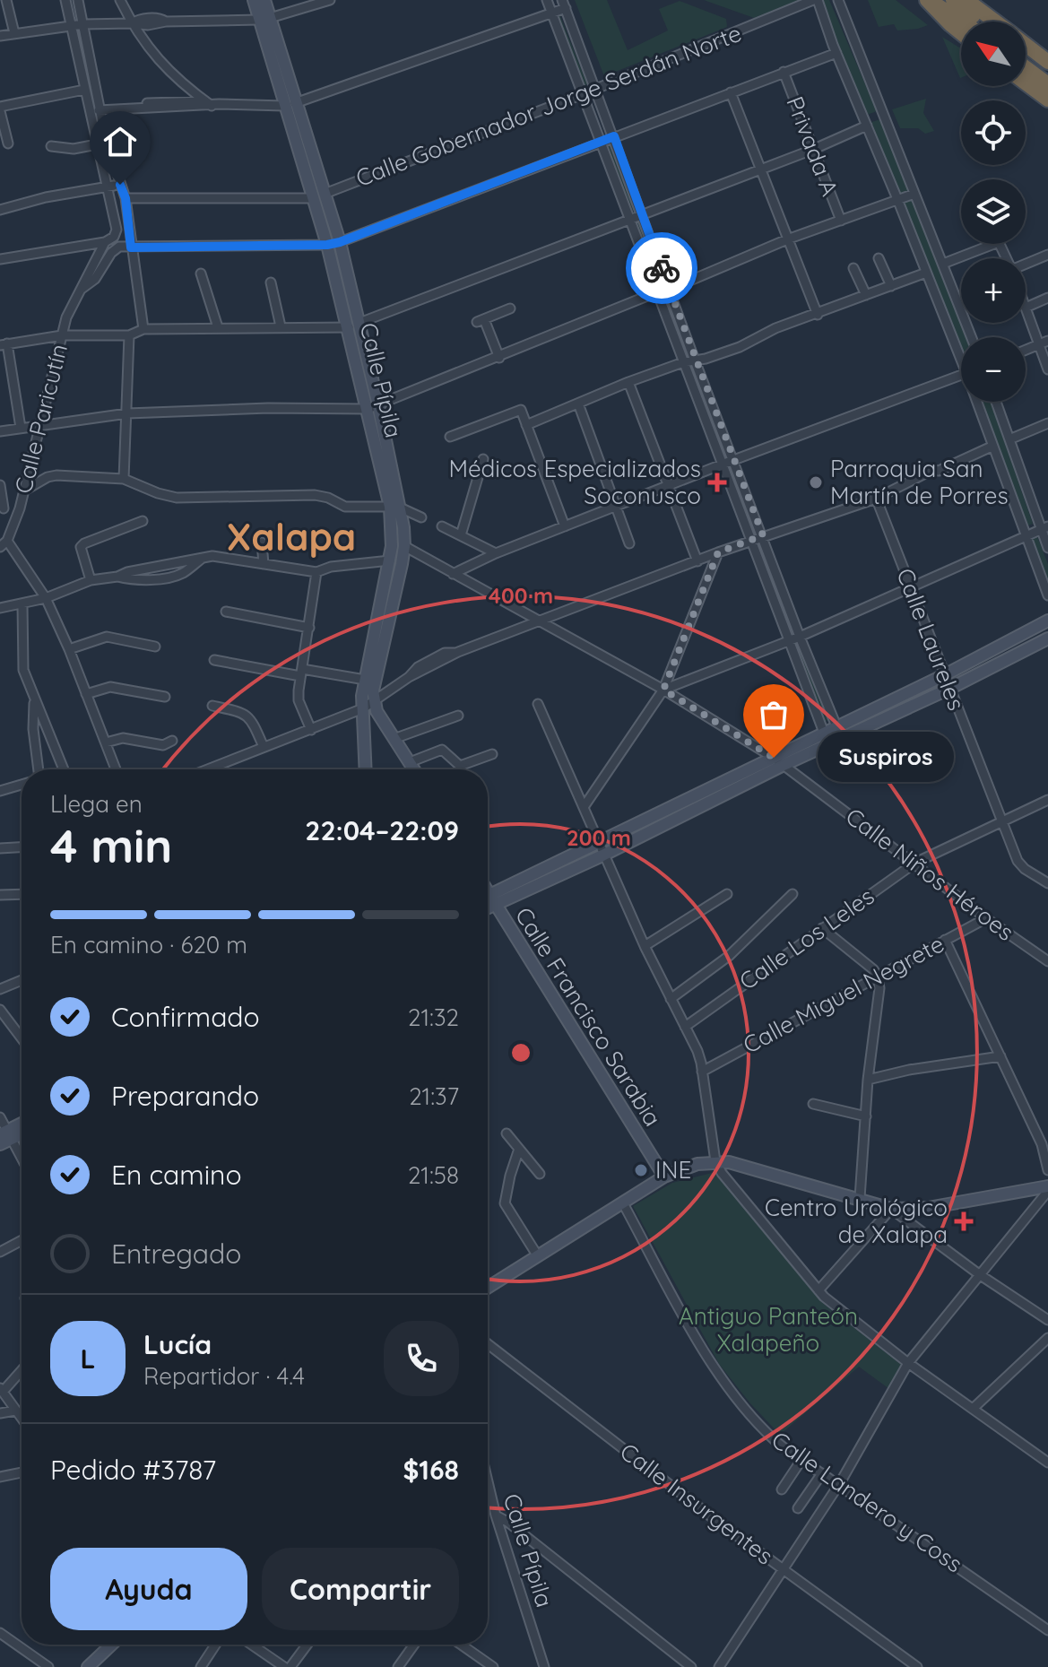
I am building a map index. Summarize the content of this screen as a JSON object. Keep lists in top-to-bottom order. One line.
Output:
{"streets":{"main road":["Calle Pípila","Calle Francisco Sarabia"],"street":["Calle Gobernador Jorge Serdán Norte","Privada A","Calle Paricutín","Calle Laureles","Calle Niños Héroes","Calle Los Leles","Calle Miguel Negrete","Calle Landero y Coss","Calle Insurgentes"]},"crossings":[["Calle Gobernador Jorge Serdán Norte","Calle Pípila"],["Calle Pípila","Calle Niños Héroes"],["Calle Laureles","Calle Los Leles"],["Calle Niños Héroes","Calle Los Leles"],["Calle Niños Héroes","Calle Miguel Negrete"]],"districts":["Xalapa"],"parks":["Antiguo Panteón Xalapeño"],"places":{"health":["Médicos Especializados Soconusco","Centro Urológico de Xalapa"],"other":["Parroquia San Martín de Porres","Suspiros","INE"]},"north":"top left","page":{"map_buttons":["+","−"],"bubble":"Suspiros","heading":["4 min","Llega en","22:04–22:09"],"panel":["Lucía","Repartidor · 4.4","Pedido #3787","$168"],"bar":"En camino · 620 m","list":[["Confirmado","21:32"],["Preparando","21:37"],["En camino","21:58"],"Entregado"],"round":"L","buttons":["Ayuda","Compartir"]},"rings":["400 m","200 m"]}
